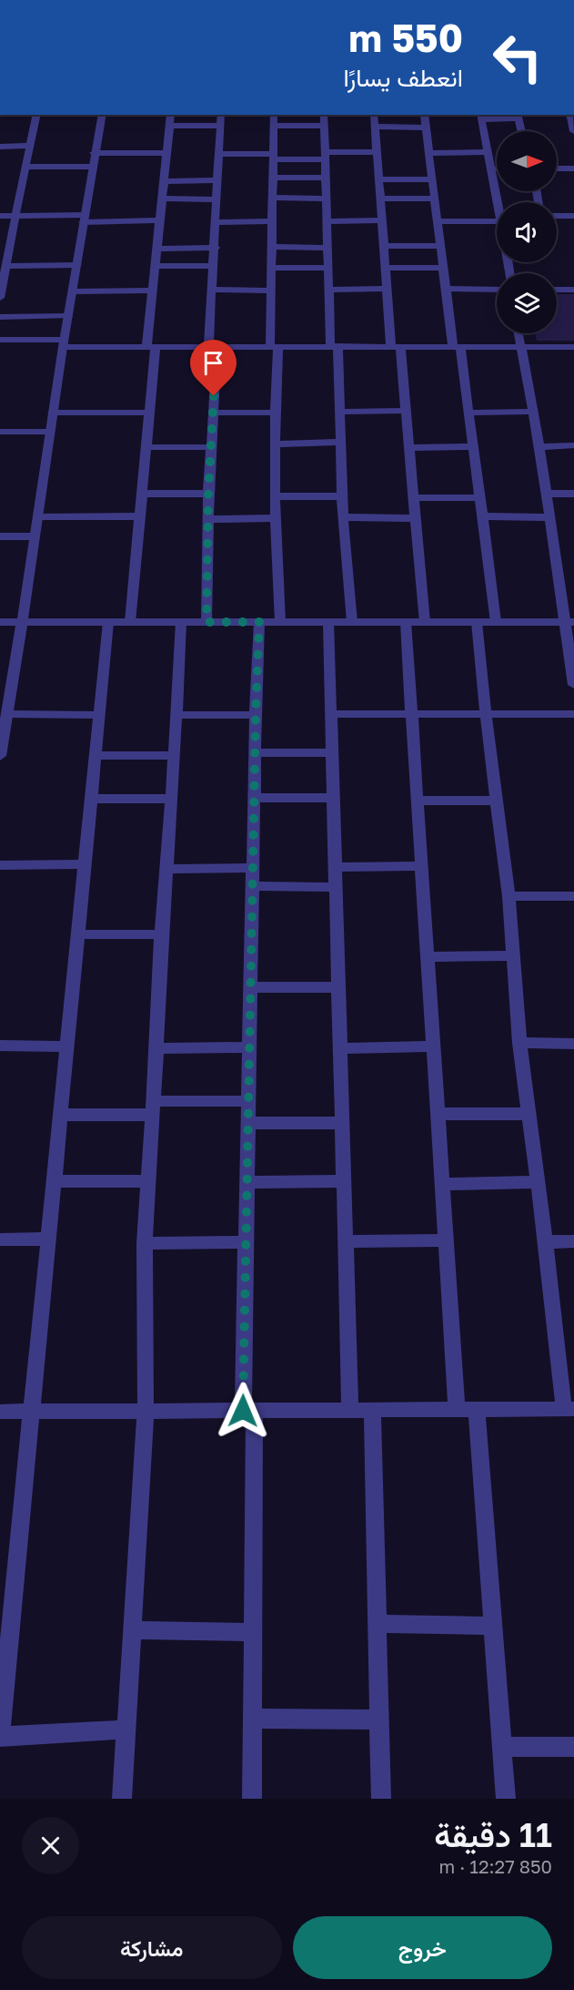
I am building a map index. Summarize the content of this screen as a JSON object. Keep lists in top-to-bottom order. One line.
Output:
{"north":"right","page":{"turn":["550 m","انعطف يسارًا"],"heading":["11 دقيقة","850 m · 12:27"],"buttons":["خروج","مشاركة"]}}
